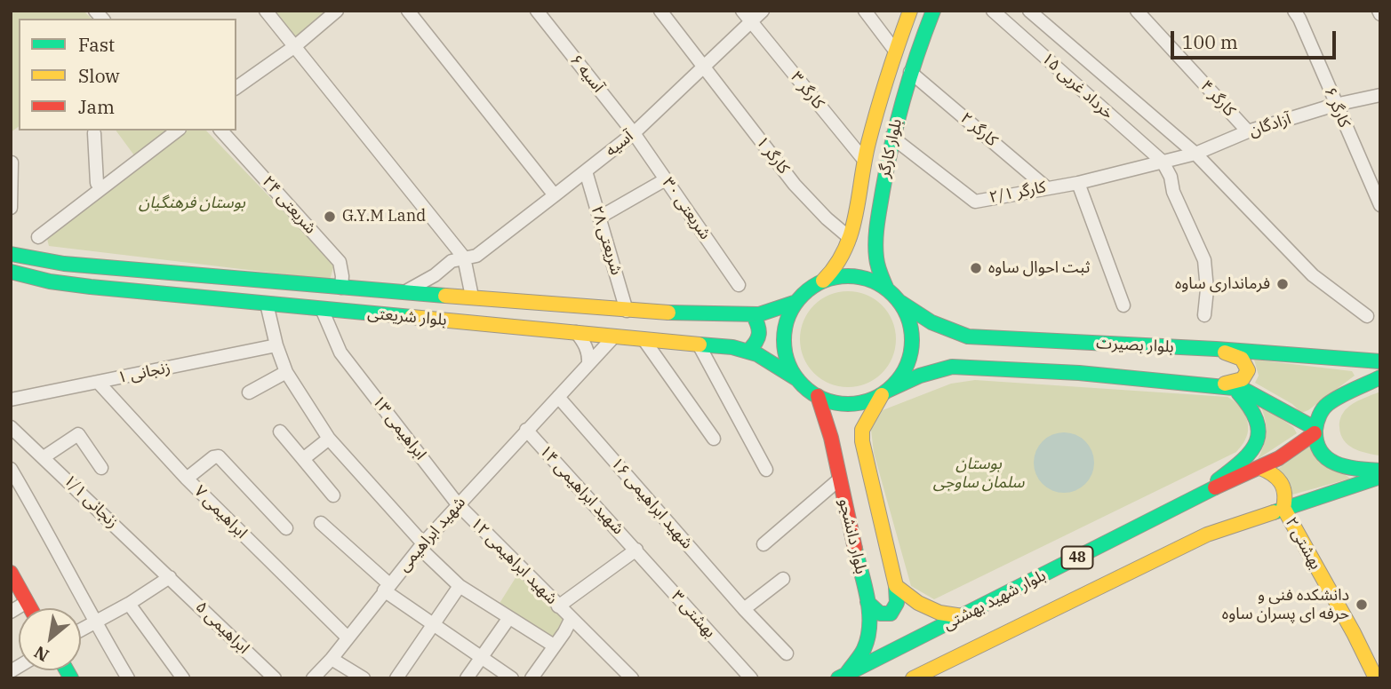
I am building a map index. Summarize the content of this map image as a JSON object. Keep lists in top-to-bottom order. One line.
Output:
{"streets":{"main road":["بلوار کارگر","بلوار شریعتی","بلوار بصیرت","بلوار دانشجو","بهشتی ۲","48","بلوار شهید بهشتی"],"street":["آسیه ۶","۱۵ خرداد غربی","کارگر ۳","کارگر ۴","کارگر ۶","آزادگان","کارگر ۲","آسیه","کارگر ۱","کارگر ۲/۱","شریعتی ۲۴","شریعتی ۳۰","شریعتی ۲۸","زنجانی ۱","ابراهیمی ۱۳","شهید ابراهیمی ۱۴","زنجانی ۱/۱","شهید ابراهیمی ۱۶","ابراهیمی ۷","شهید ابراهیمی","شهید ابراهیمی ۱۲","بهشتی ۳","ابراهیمی ۵"]},"crossings":[["آسیه ۶","آسیه"],["آسیه ۶","شریعتی ۳۰"],["۱۵ خرداد غربی","آزادگان"],["۱۵ خرداد غربی","کارگر ۲/۱"],["کارگر ۳","آسیه"],["کارگر ۳","بلوار کارگر"],["کارگر ۴","آزادگان"],["کارگر ۶","آزادگان"],["آزادگان","کارگر ۲/۱"],["کارگر ۲","بلوار کارگر"],["کارگر ۲","کارگر ۲/۱"],["آسیه","کارگر ۱"],["آسیه","شریعتی ۳۰"],["آسیه","شریعتی ۲۸"],["آسیه","بلوار شریعتی"],["بلوار کارگر","کارگر ۱"],["بلوار کارگر","کارگر ۲/۱"],["بلوار کارگر","بلوار شریعتی"],["بلوار کارگر","بلوار بصیرت"],["بلوار کارگر","بلوار دانشجو"],["شریعتی ۲۴","بلوار شریعتی"],["شریعتی ۲۸","بلوار شریعتی"],["بلوار شریعتی","بلوار بصیرت"],["بلوار شریعتی","ابراهیمی ۱۳"],["بلوار شریعتی","شهید ابراهیمی"],["بلوار شریعتی","بلوار دانشجو"],["بلوار بصیرت","بلوار دانشجو"],["بلوار بصیرت","48"],["بلوار بصیرت","بلوار شهید بهشتی"],["زنجانی ۱","ابراهیمی ۷"],["ابراهیمی ۱۳","شهید ابراهیمی"],["ابراهیمی ۱۳","شهید ابراهیمی ۱۲"],["شهید ابراهیمی ۱۴","شهید ابراهیمی"],["شهید ابراهیمی ۱۴","بهشتی ۳"],["زنجانی ۱/۱","ابراهیمی ۵"],["شهید ابراهیمی ۱۶","شهید ابراهیمی"],["ابراهیمی ۷","شهید ابراهیمی"],["شهید ابراهیمی","شهید ابراهیمی ۱۲"],["بلوار دانشجو","بلوار شهید بهشتی"],["بهشتی ۲","48"],["48","بلوار شهید بهشتی"]],"parks":["بوستان فرهنگیان","بوستان سلمان ساوجی"],"places":["G.Y.M Land","ثبت احوال ساوه","فرمانداری ساوه","دانشکده فنی و حرفه ای پسران ساوه"],"legend":["Fast","Slow","Jam"],"scale_bar":"100 m","north":"bottom left"}
